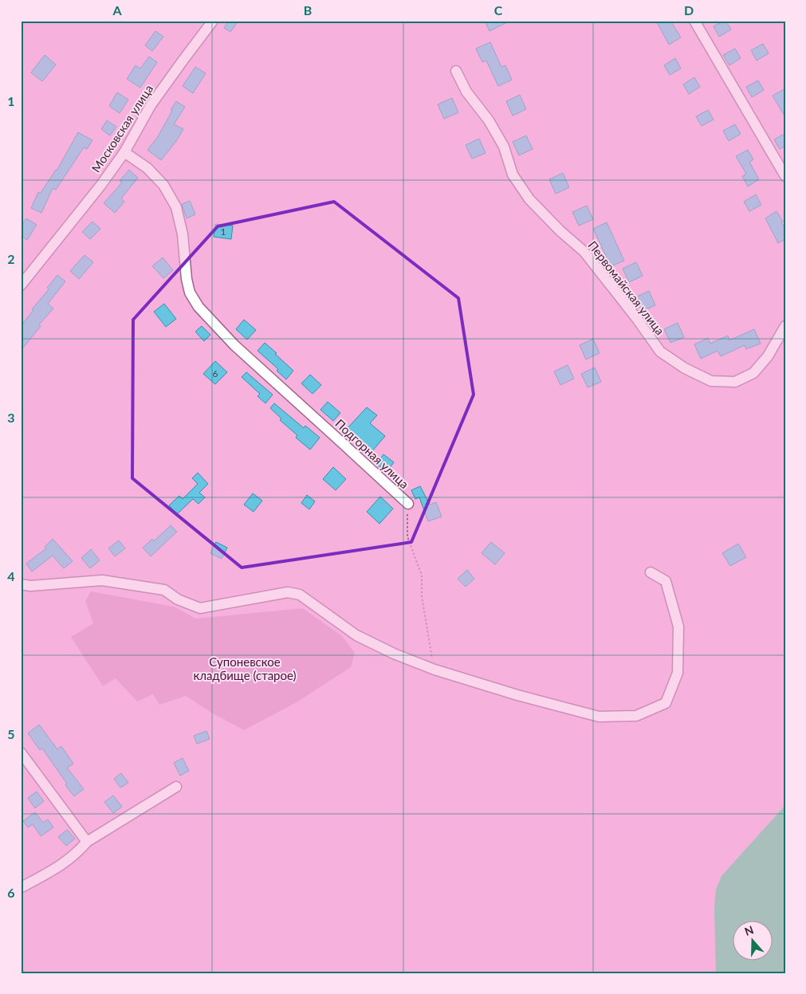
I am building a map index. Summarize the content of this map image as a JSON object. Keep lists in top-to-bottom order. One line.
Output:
{"streets":{"street":["Московская улица","Первомайская улица","Подгорная улица"]},"crossings":[["Московская улица","Подгорная улица"]],"parks":["Супоневское кладбище (старое)"],"house_numbers":["1","6"],"north":"top","grid":{"columns":["A","B","C","D"],"rows":["1","2","3","4","5","6"]}}
